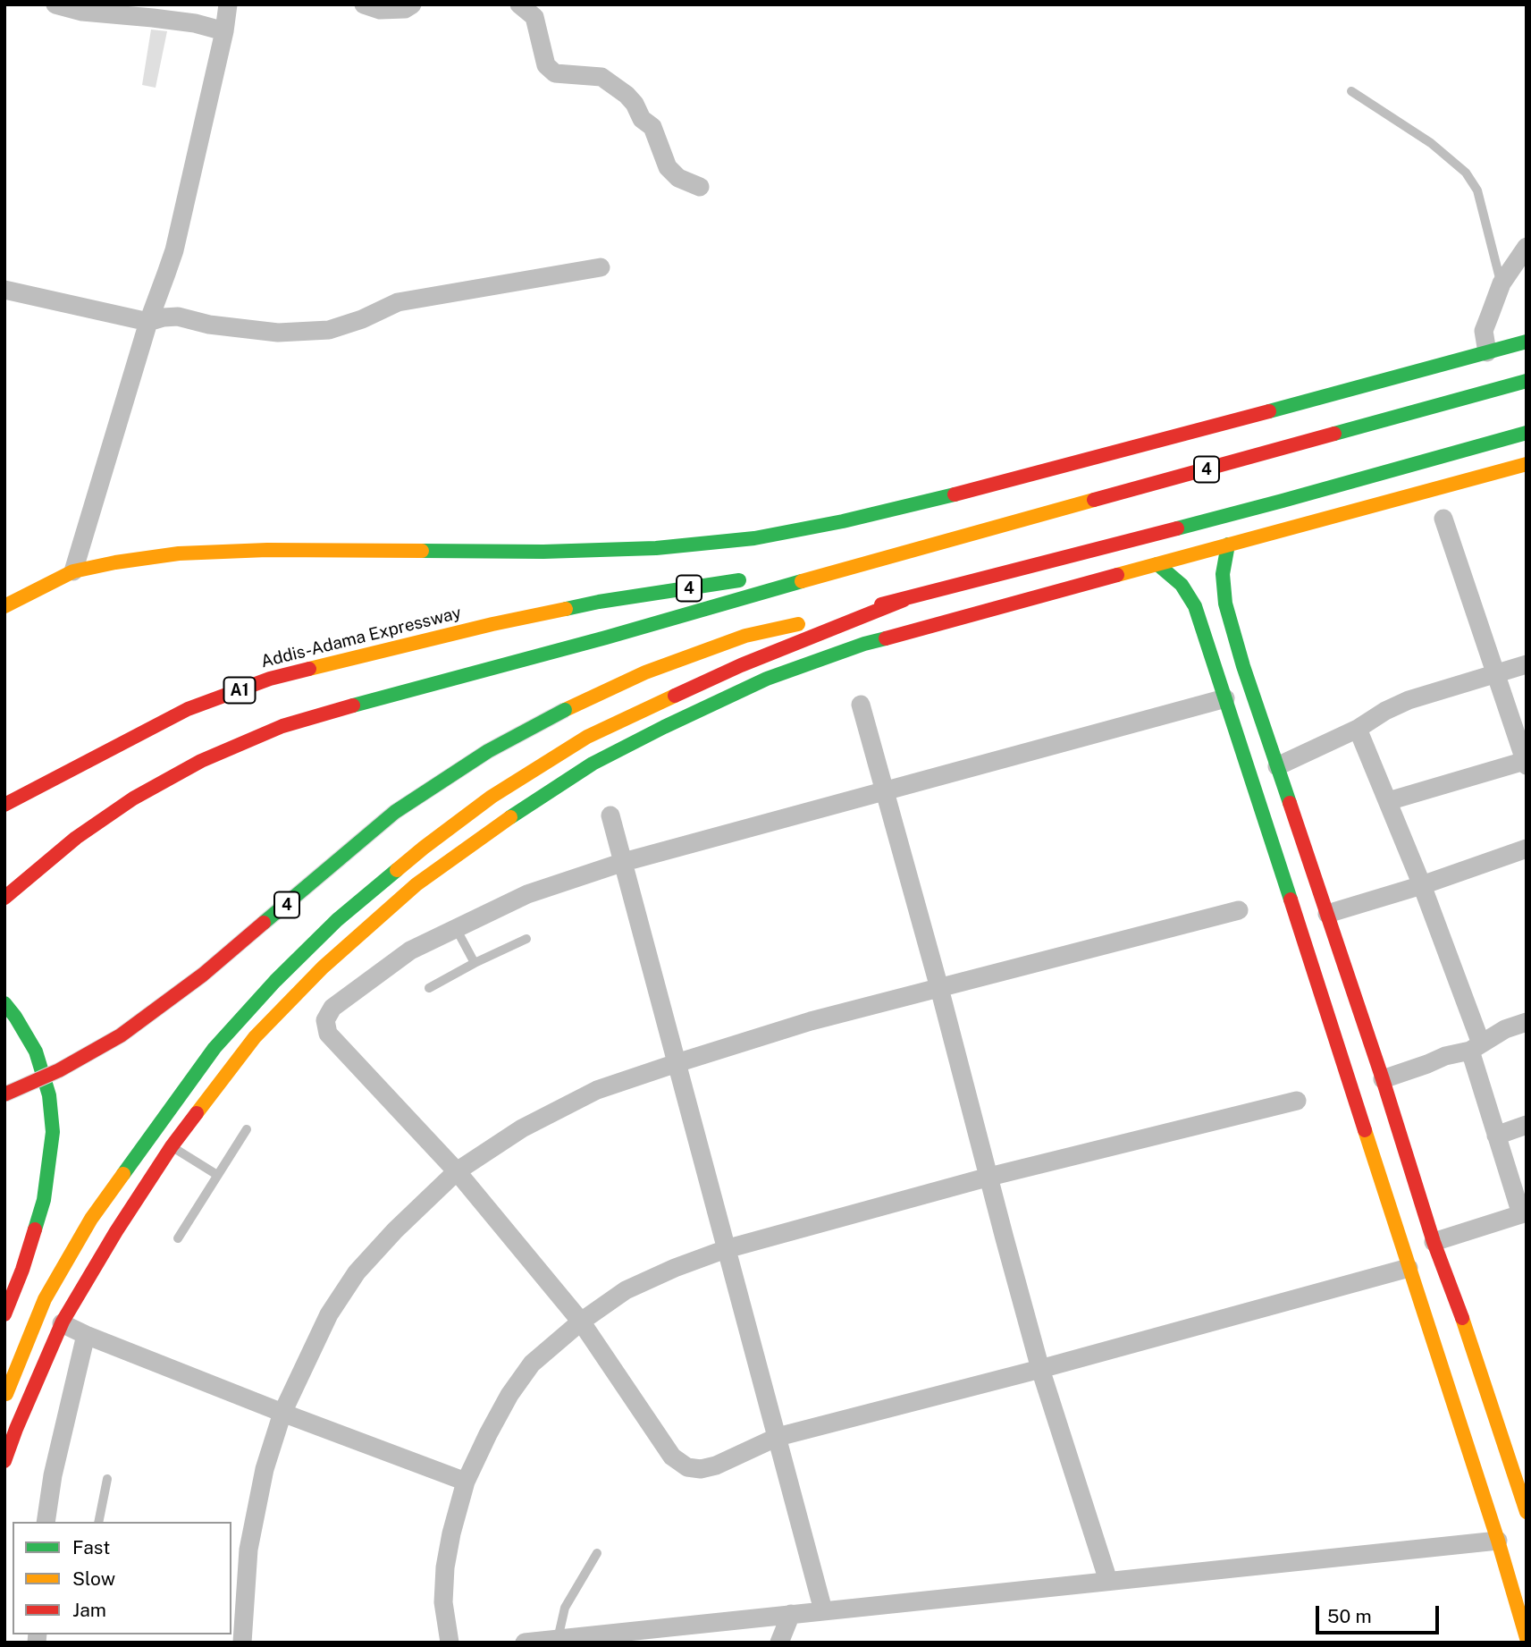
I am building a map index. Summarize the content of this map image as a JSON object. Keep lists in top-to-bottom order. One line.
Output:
{"streets":{"main road":["4","Addis-Adama Expressway","A1"]},"crossings":[["4","Addis-Adama Expressway"]],"legend":["Fast","Slow","Jam"],"scale_bar":"50 m"}
